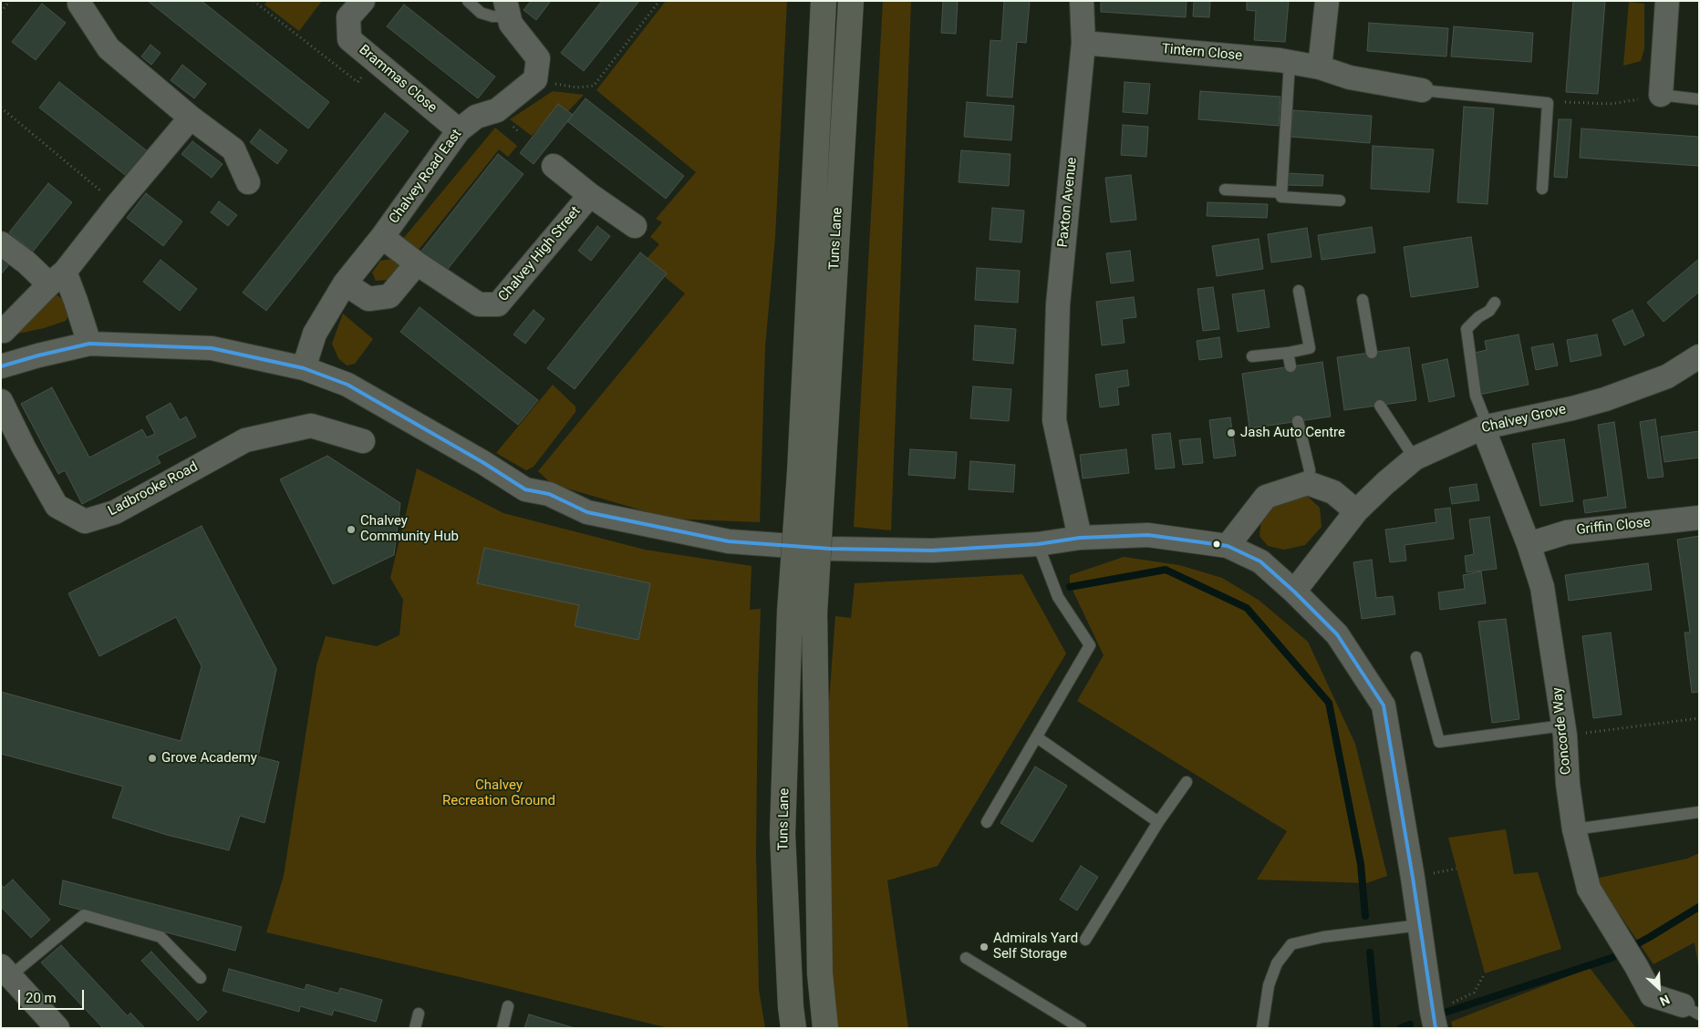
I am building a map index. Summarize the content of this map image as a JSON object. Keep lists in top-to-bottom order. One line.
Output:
{"streets":{"main road":["Tuns Lane"],"street":["Tintern Close","Brammas Close","Chalvey Road East","Paxton Avenue","Chalvey High Street","Chalvey Grove","Ladbrooke Road","Griffin Close","Concorde Way"]},"crossings":[["Tintern Close","Paxton Avenue"],["Brammas Close","Chalvey Road East"],["Chalvey Road East","Chalvey High Street"],["Chalvey Grove","Concorde Way"],["Griffin Close","Concorde Way"]],"parks":["Chalvey Recreation Ground"],"places":["Jash Auto Centre","Chalvey Community Hub","Grove Academy","Admirals Yard Self Storage"],"scale_bar":"20 m","north":"bottom right"}
